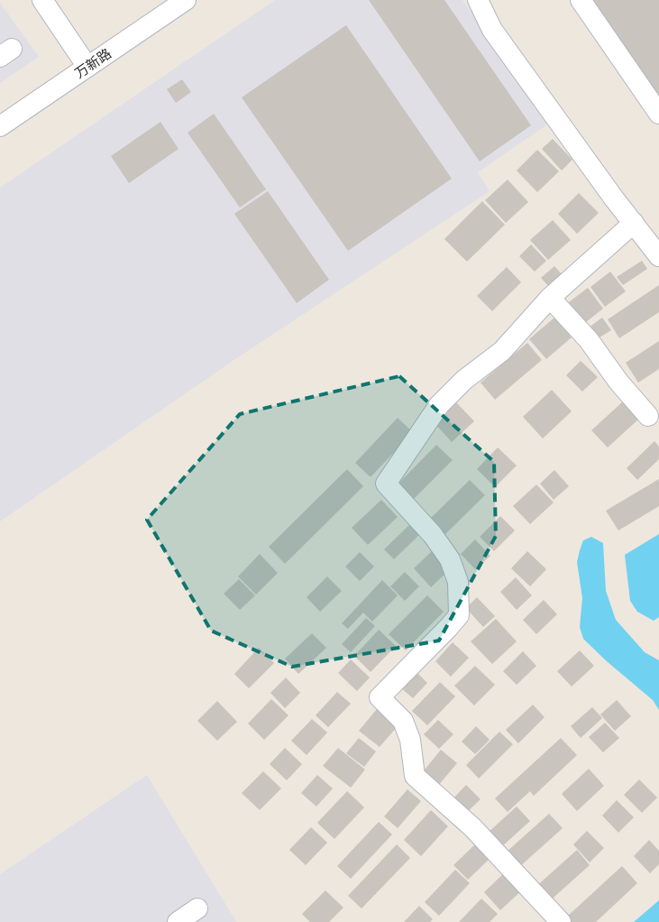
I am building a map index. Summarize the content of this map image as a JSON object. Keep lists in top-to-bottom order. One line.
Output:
{"streets":{"street":["万新路"]}}
